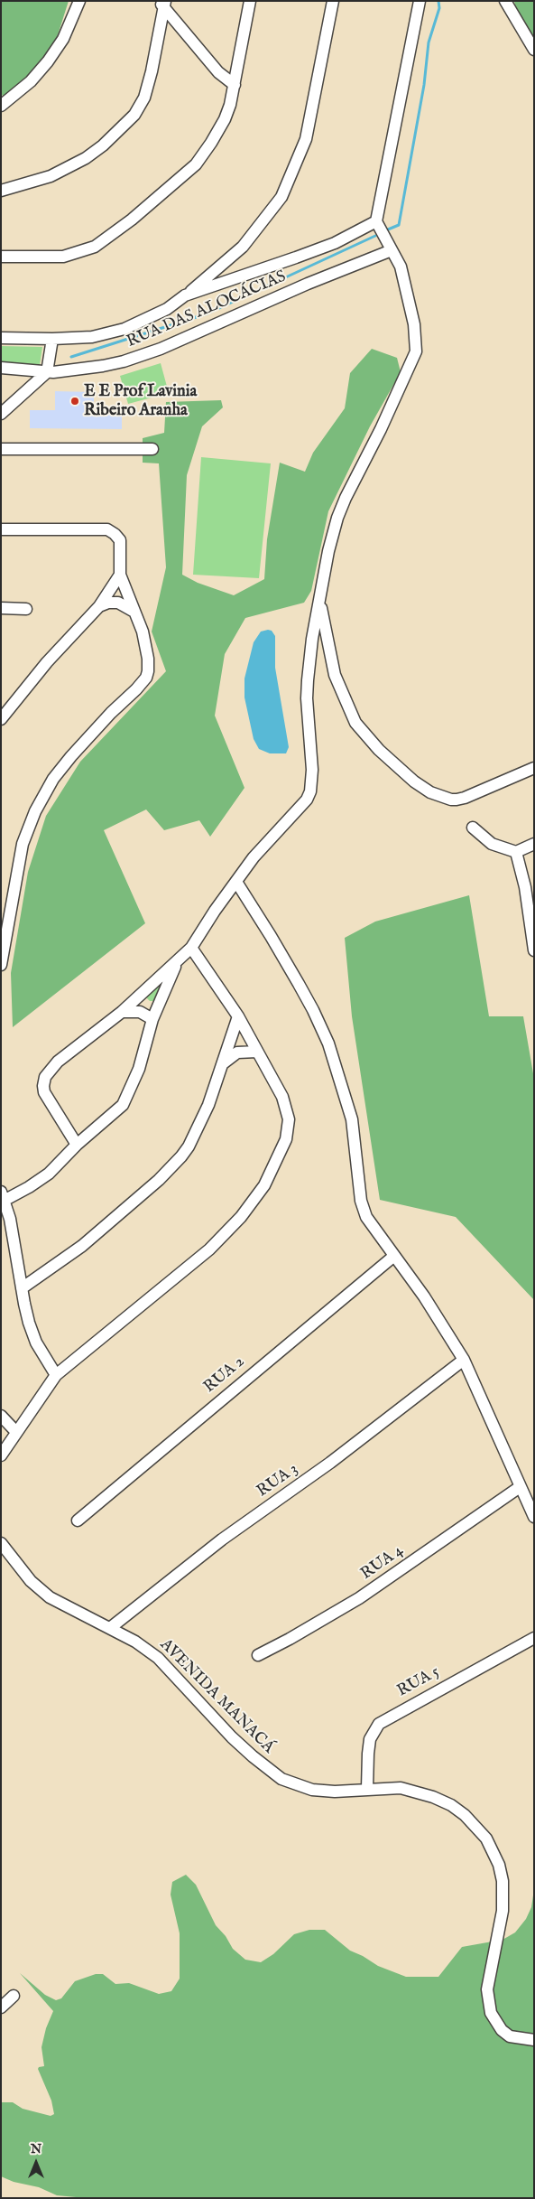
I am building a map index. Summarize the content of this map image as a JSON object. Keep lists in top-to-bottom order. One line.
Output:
{"streets":{"street":["RUA DAS ALOCÁCIAS","RUA 2","RUA 3","RUA 4","RUA 5","AVENIDA MANACÁ"]},"crossings":[["RUA 3","AVENIDA MANACÁ"],["RUA 5","AVENIDA MANACÁ"]],"places":["E E Prof Lavinia Ribeiro Aranha"],"north":"top"}
